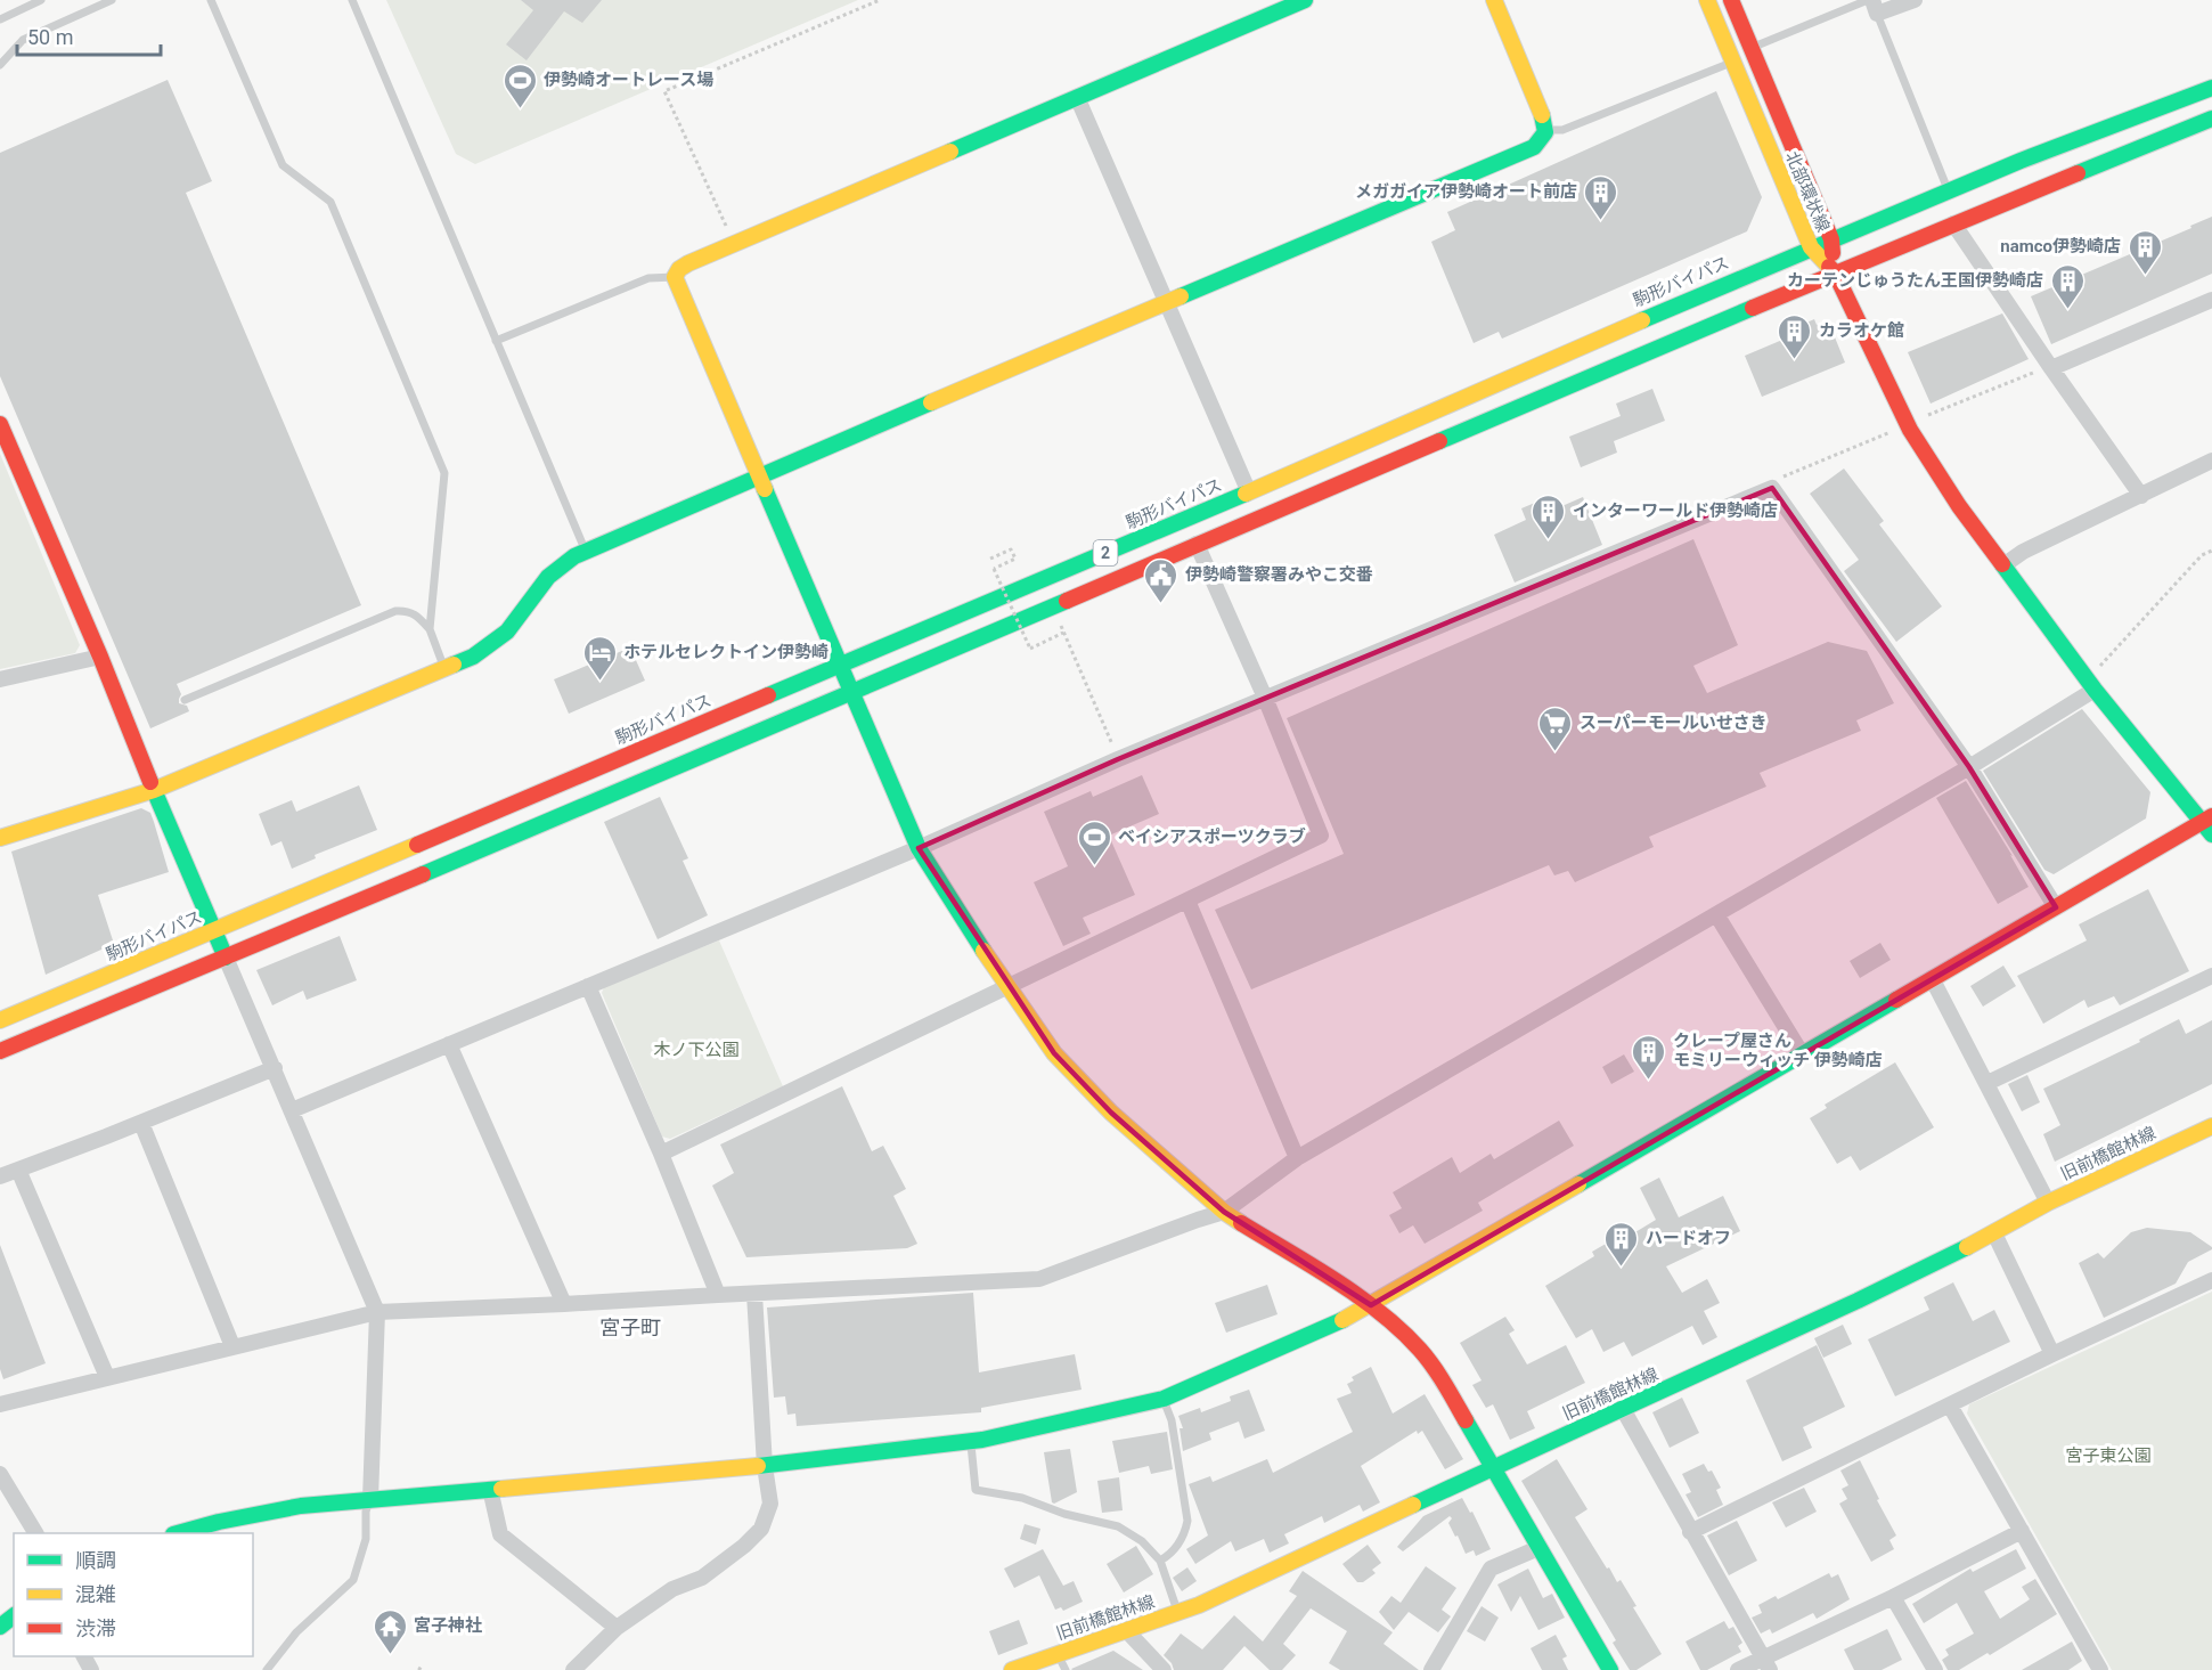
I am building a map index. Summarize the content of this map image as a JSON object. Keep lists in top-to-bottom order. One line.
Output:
{"streets":{"street":["北部環状線","駒形バイパス","2","旧前橋館林線"]},"crossings":[["北部環状線","駒形バイパス"],["北部環状線","2"]],"districts":["宮子町"],"parks":["木ノ下公園","宮子東公園"],"places":{"sports":["伊勢崎オートレース場","ベイシアスポーツクラブ"],"building":["メガガイア伊勢崎オート前店","namco伊勢崎店","カーテンじゅうたん王国伊勢崎店","カラオケ館","インターワールド伊勢崎店","クレープ屋さん モミリーウィッチ 伊勢崎店","ハードオフ"],"public building":["伊勢崎警察署みやこ交番"],"hotel":["ホテルセレクトイン伊勢崎"],"supermarket":["スーパーモールいせさき"],"temple":["宮子神社"]},"legend":["順調","混雑","渋滞"],"scale_bar":"50 m"}
